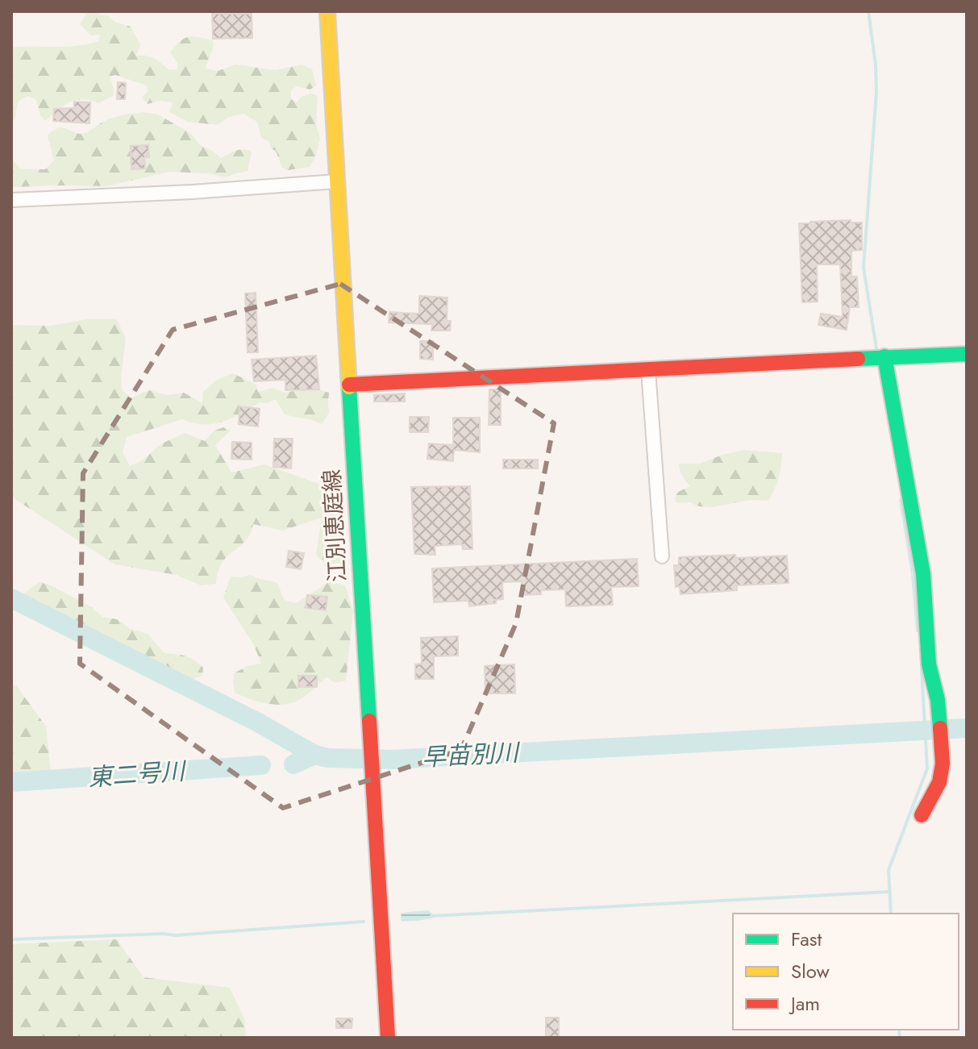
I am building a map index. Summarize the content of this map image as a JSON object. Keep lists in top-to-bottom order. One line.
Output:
{"streets":{"street":["江別恵庭線"]},"water":["早苗別川","東二号川"],"legend":["Fast","Slow","Jam"]}
